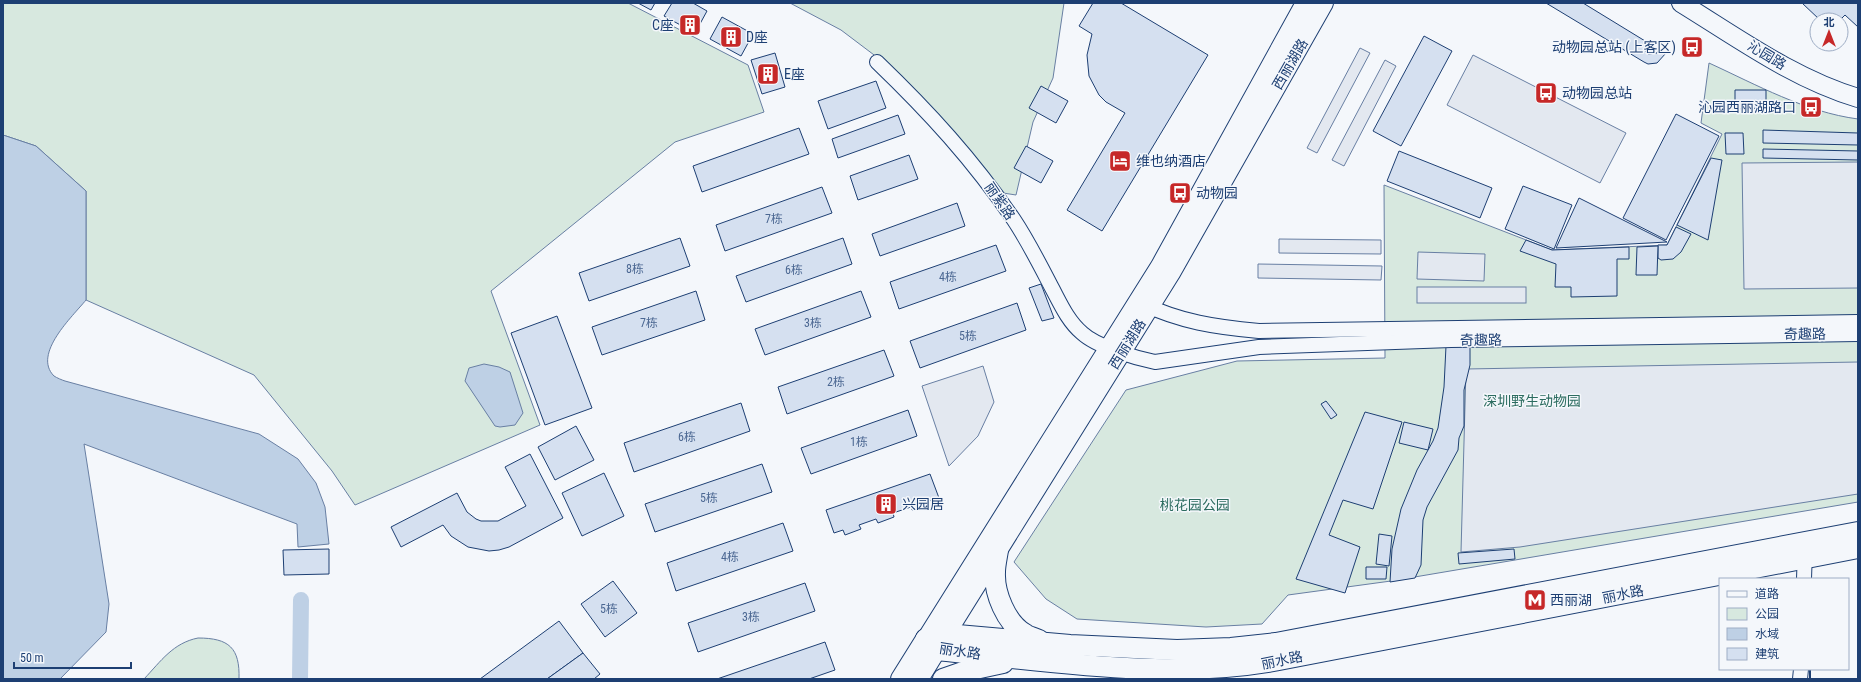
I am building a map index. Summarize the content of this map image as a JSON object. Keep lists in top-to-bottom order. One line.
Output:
{"streets":{"main road":["西丽湖路","丽水路"],"street":["沁园路","丽紫路","奇趣路"]},"crossings":[["西丽湖路","丽紫路"],["西丽湖路","奇趣路"],["西丽湖路","丽水路"],["丽紫路","奇趣路"]],"parks":["深圳野生动物园","桃花园公园"],"places":{"building":["C座","D座","E座","兴园居"],"bus stop":["动物园总站 (上客区)","动物园总站","沁园西丽湖路口","动物园"],"hotel":["维也纳酒店"],"metro station":["西丽湖"]},"house_numbers":["7栋","8栋","6栋","4栋","7栋","3栋","5栋","2栋","6栋","1栋","5栋","4栋","5栋","3栋"],"legend":["道路","公园","水域","建筑"],"scale_bar":"50 m","north":"top"}
